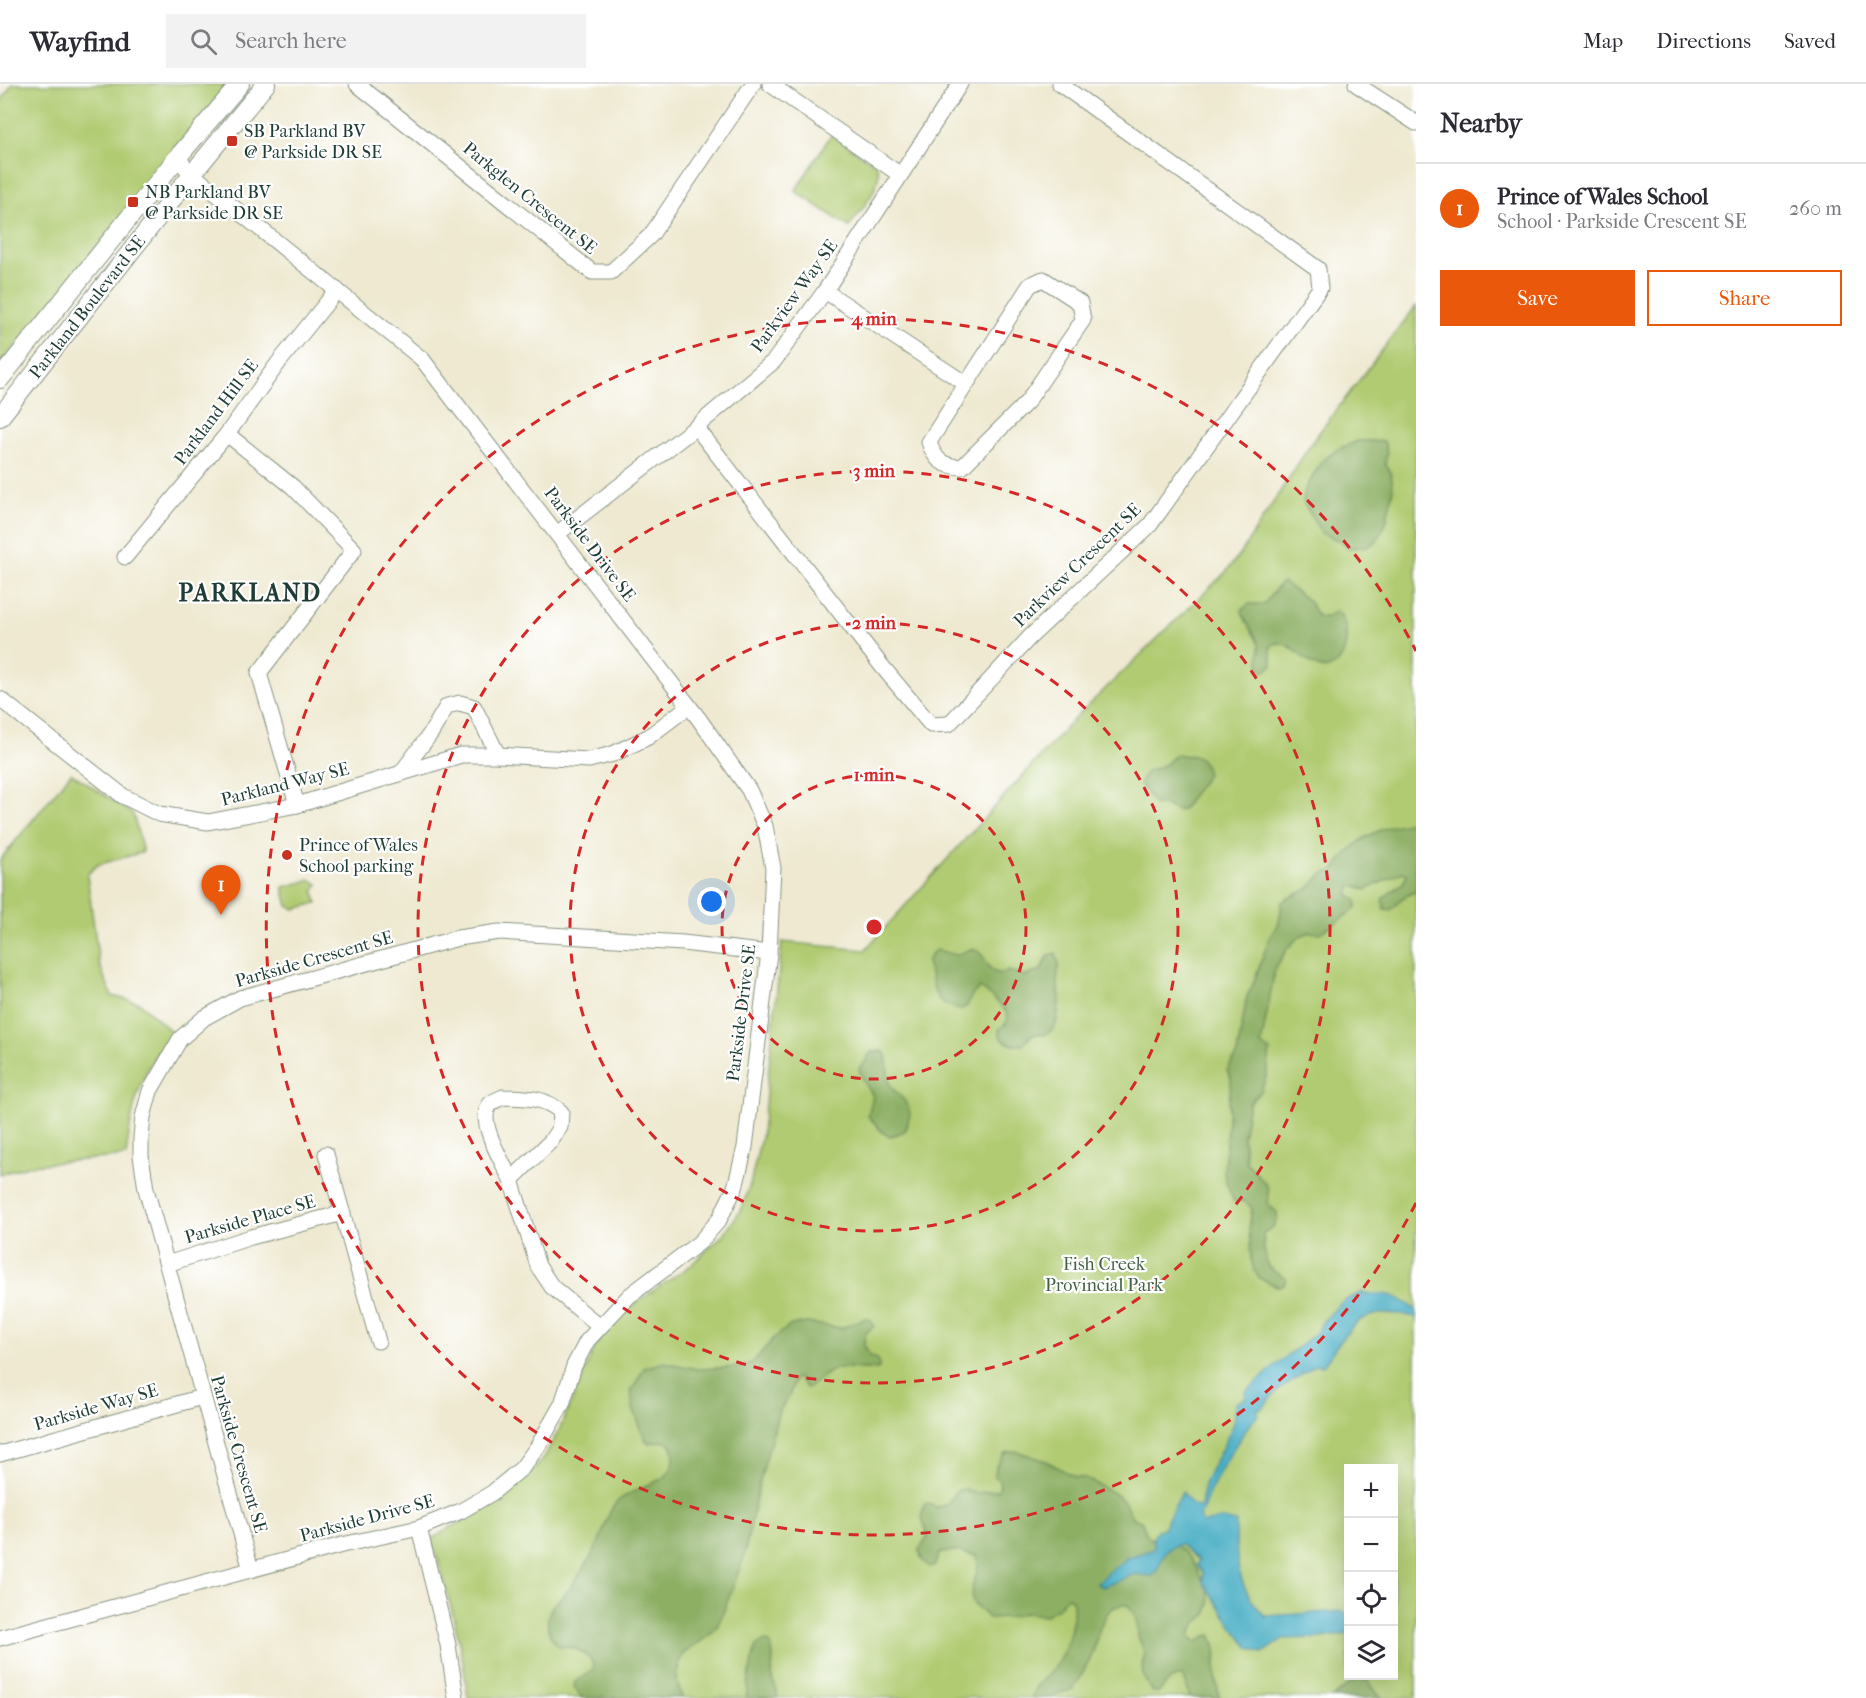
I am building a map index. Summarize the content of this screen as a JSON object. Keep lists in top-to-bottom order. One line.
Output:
{"streets":{"street":["Parkglen Crescent SE","Parkview Way SE","Parkland Boulevard SE","Parkland Hill SE","Parkside Drive SE","Parkview Crescent SE","Parkland Way SE","Parkside Crescent SE","Parkside Place SE","Parkside Way SE"]},"crossings":[["Parkview Way SE","Parkside Drive SE"],["Parkview Way SE","Parkview Crescent SE"],["Parkland Boulevard SE","Parkside Drive SE"],["Parkland Hill SE","Parkside Drive SE"],["Parkside Drive SE","Parkland Way SE"],["Parkside Drive SE","Parkside Crescent SE"],["Parkside Crescent SE","Parkside Place SE"],["Parkside Crescent SE","Parkside Way SE"]],"districts":["PARKLAND"],"parks":["Fish Creek Provincial Park"],"places":{"transit":["SB Parkland BV @ Parkside DR SE","NB Parkland BV @ Parkside DR SE"],"other":["Prince of Wales School parking"]},"page":{"header":"Wayfind","search":"Search here","nav":["Map","Directions","Saved"],"heading":"Nearby","list":[{"mark":"1","name":"Prince of Wales School","note":"School · Parkside Crescent SE","value":"260 m"}],"buttons":["Save","Share"],"pins":"1","map_buttons":["+","−"]},"rings":["4 min","3 min","2 min","1 min"]}
